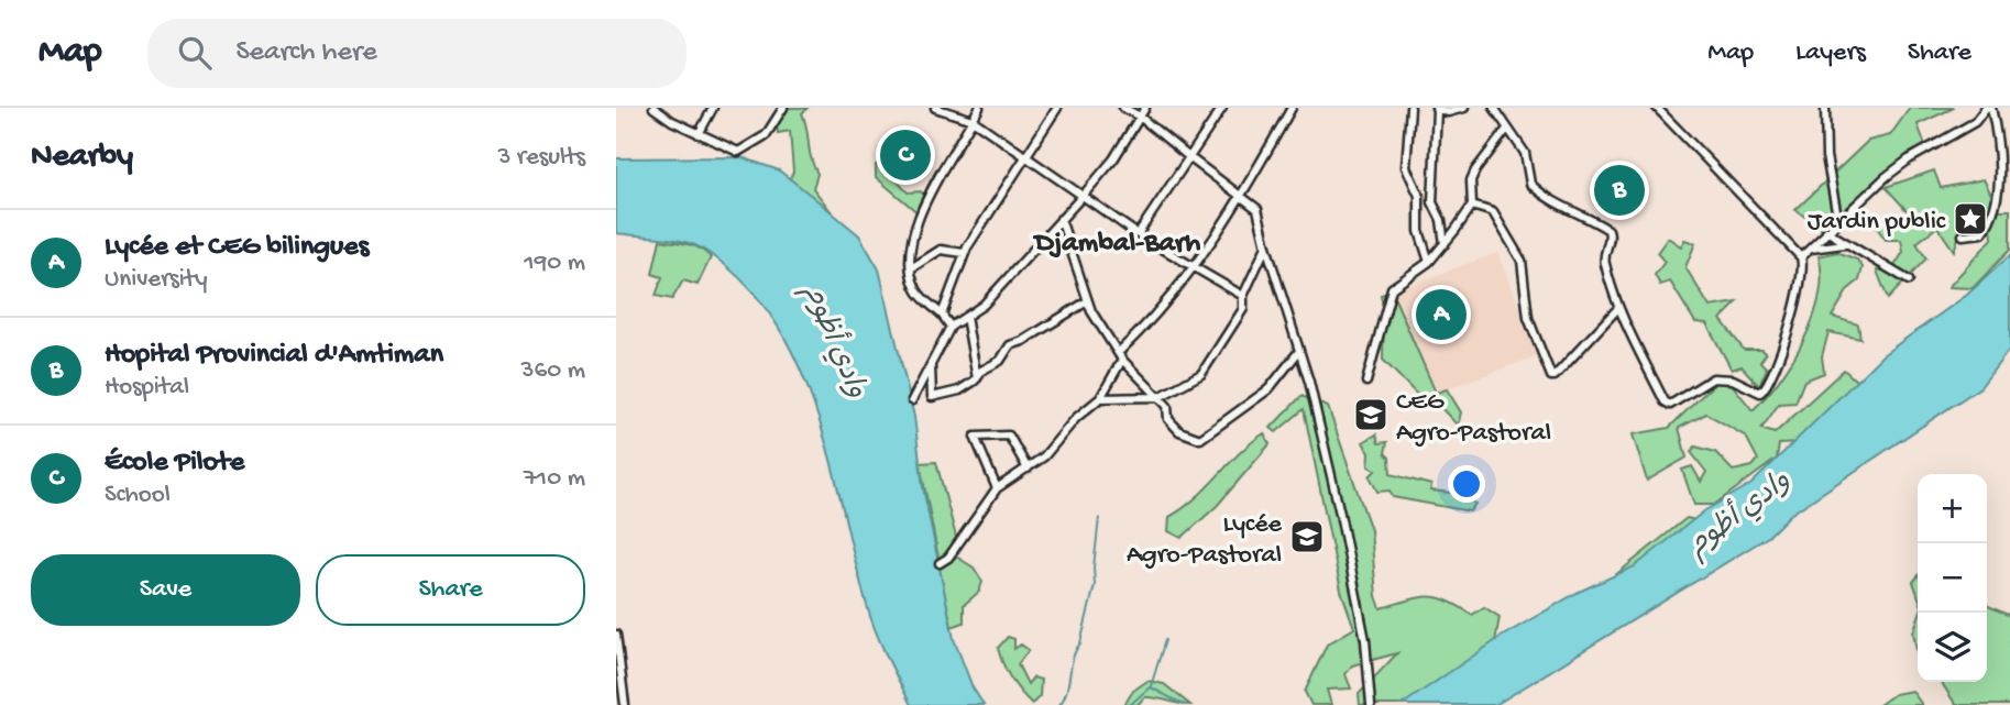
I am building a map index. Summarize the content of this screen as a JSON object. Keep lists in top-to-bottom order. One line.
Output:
{"districts":["Djambal-Barh"],"water":["وادي أظوم"],"places":{"place":["Jardin public"],"school or university":["CEG Agro-Pastoral","Lycée Agro-Pastoral"]},"page":{"header":"Map","search":"Search here","nav":["Map","Layers","Share"],"heading":["Nearby","3 results"],"pins":["C","B","A"],"list":[{"mark":"A","name":"Lycée et CEG bilingues","note":"University","value":"190 m"},{"mark":"B","name":"Hopital Provincial d'Amtiman","note":"Hospital","value":"360 m"},{"mark":"C","name":"École Pilote","note":"School","value":"710 m"}],"map_buttons":["+","−"],"buttons":["Save","Share"]}}
